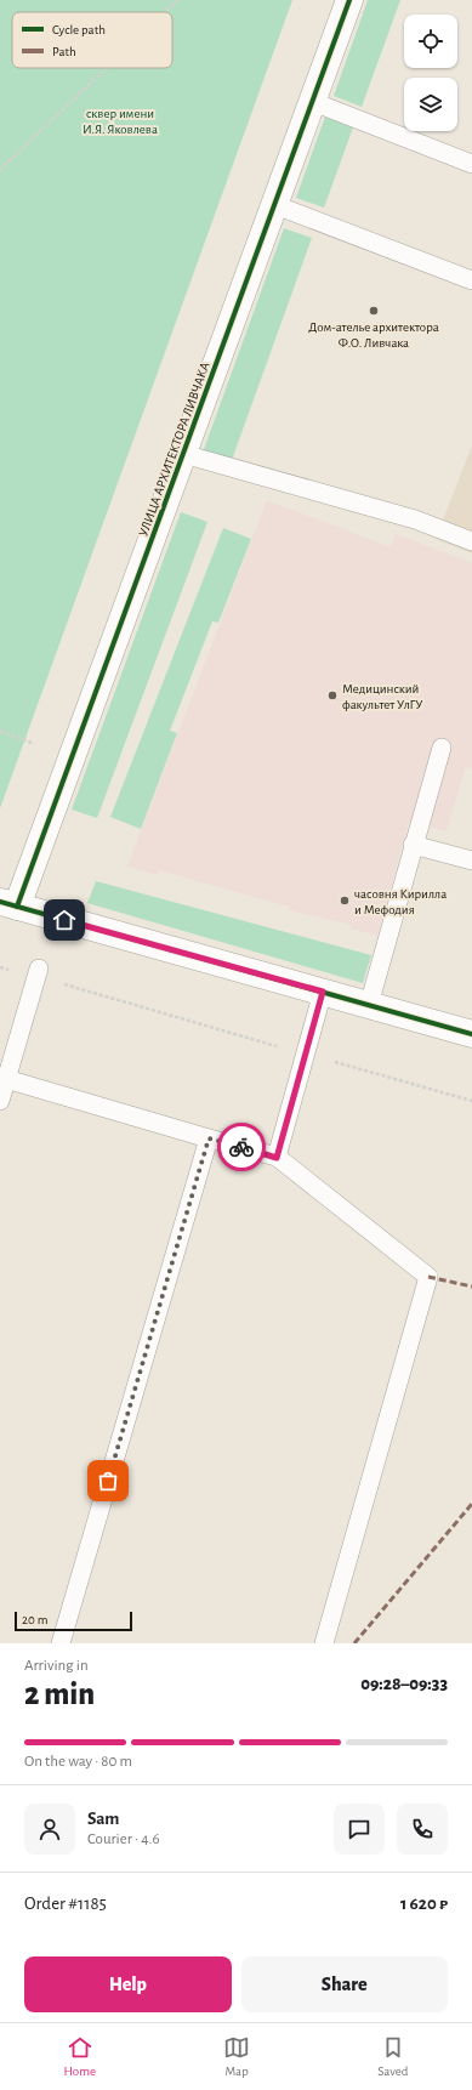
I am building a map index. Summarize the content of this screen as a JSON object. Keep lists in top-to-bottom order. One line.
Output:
{"streets":{"street":["УЛИЦА АРХИТЕКТОРА ЛИВЧАКА"]},"parks":["сквер имени И.Я. Яковлева"],"places":["Дом-ателье архитектора Ф.О. Ливчака","Медицинский факультет УлГУ","часовня Кирилла и Мефодия"],"legend":["Cycle path","Path"],"scale_bar":"20 m","page":{"scale":"20 m","heading":["2 min","Arriving in","09:28–09:33"],"panel":["Sam","Courier · 4.6","Order #1185","1 620 ₽"],"bar":"On the way · 80 m","buttons":["Help","Share"],"tabs":["Home","Map","Saved"]}}
